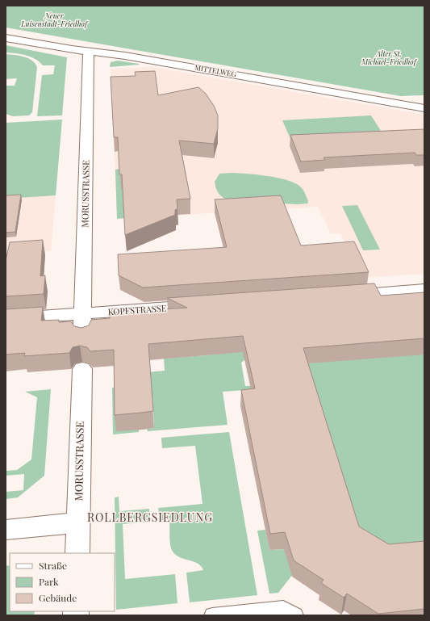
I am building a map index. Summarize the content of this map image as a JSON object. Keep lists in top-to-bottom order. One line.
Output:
{"streets":{"street":["MITTELWEG","MORUSSTRASSE","KOPFSTRASSE"]},"crossings":[["MITTELWEG","MORUSSTRASSE"],["MORUSSTRASSE","KOPFSTRASSE"]],"districts":["ROLLBERGSIEDLUNG"],"parks":["Neuer Luisenstadt-Friedhof","Alter St. Michael-Friedhof"],"legend":["Straße","Park","Gebäude"]}
